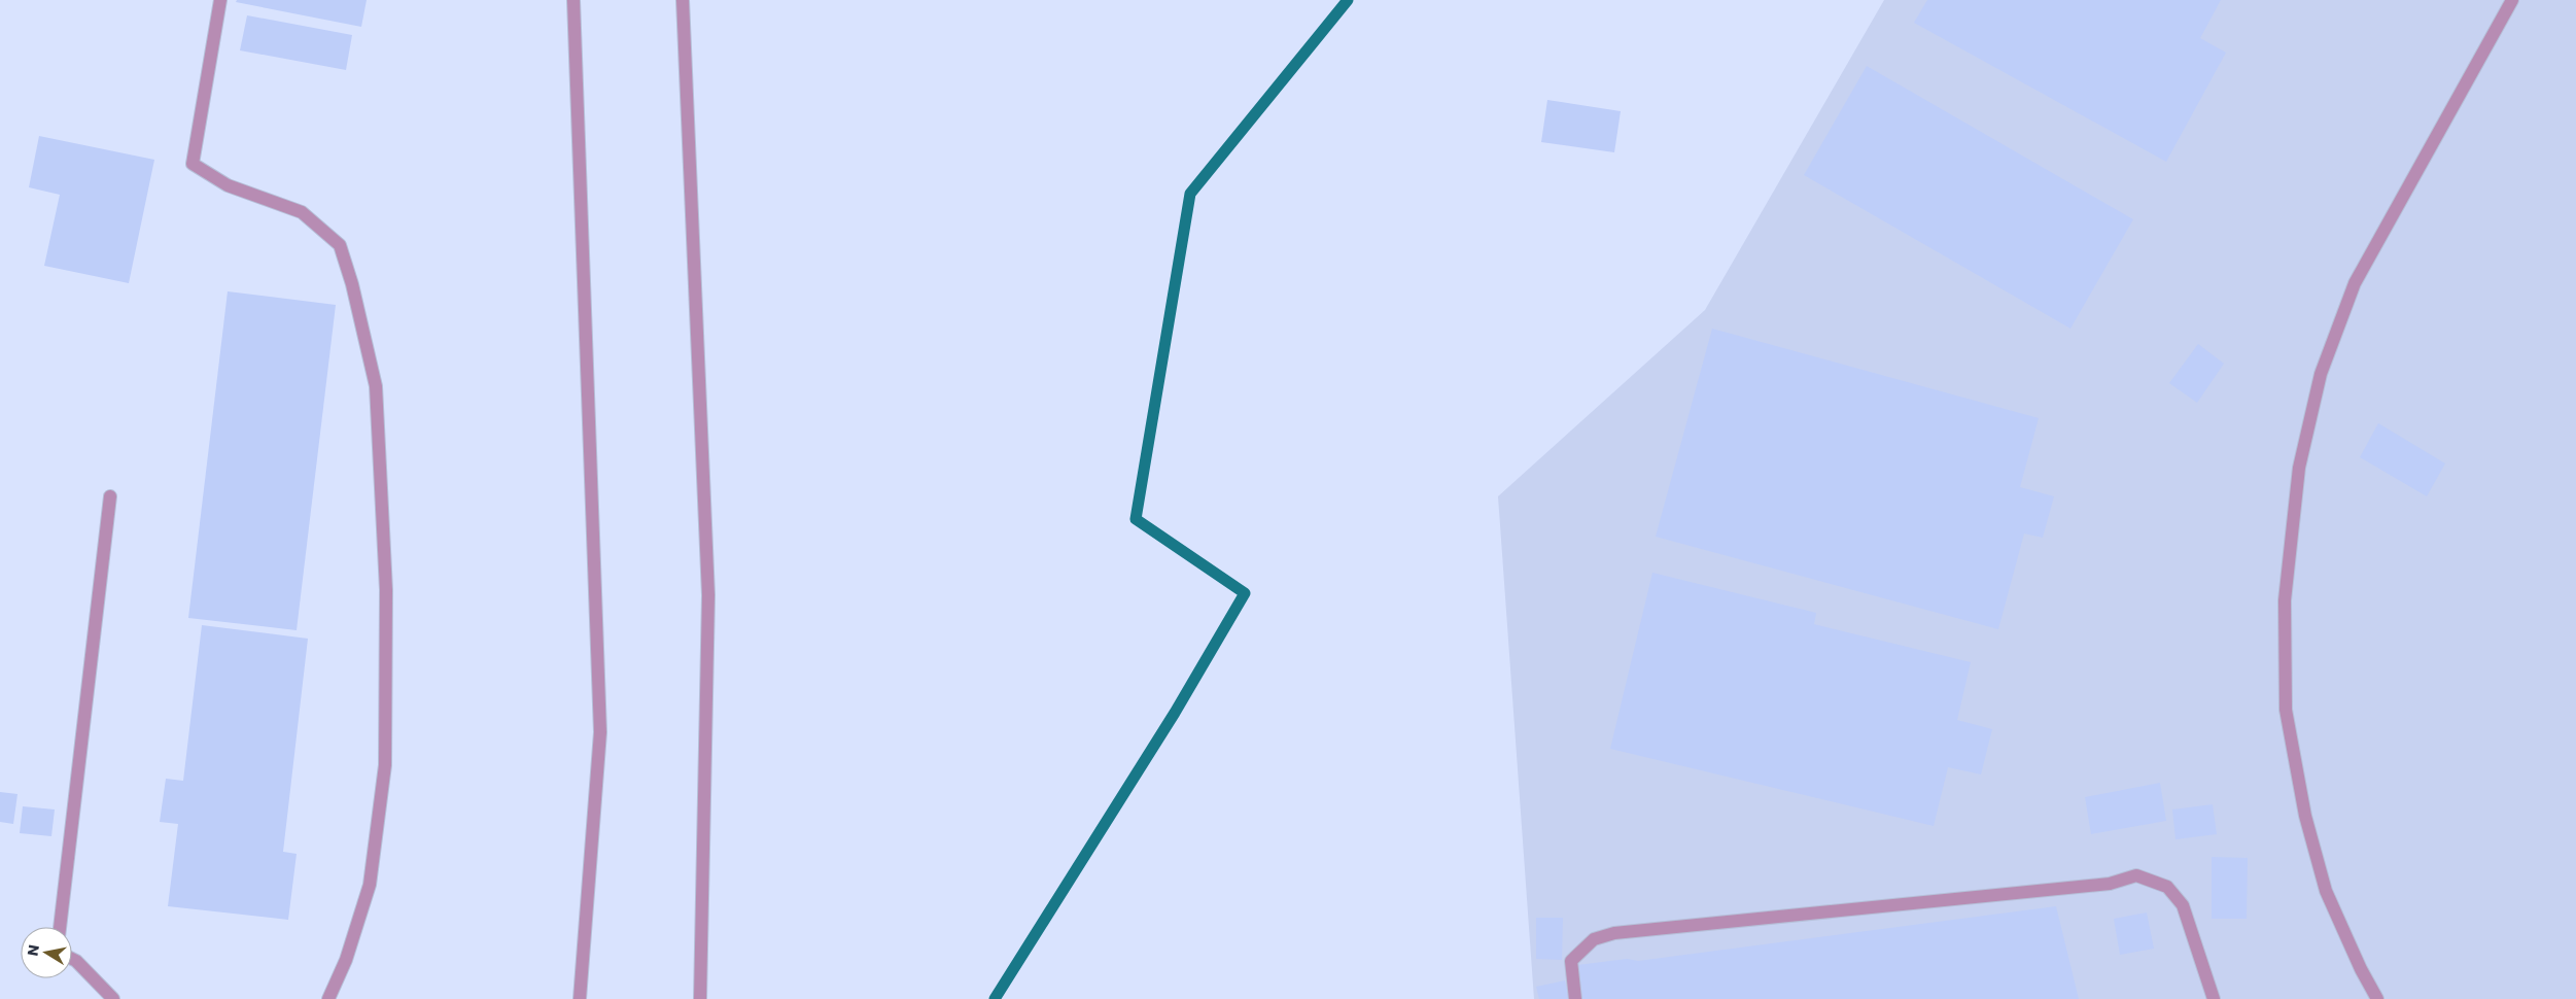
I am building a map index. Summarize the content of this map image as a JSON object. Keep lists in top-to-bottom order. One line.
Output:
{"north":"left"}
